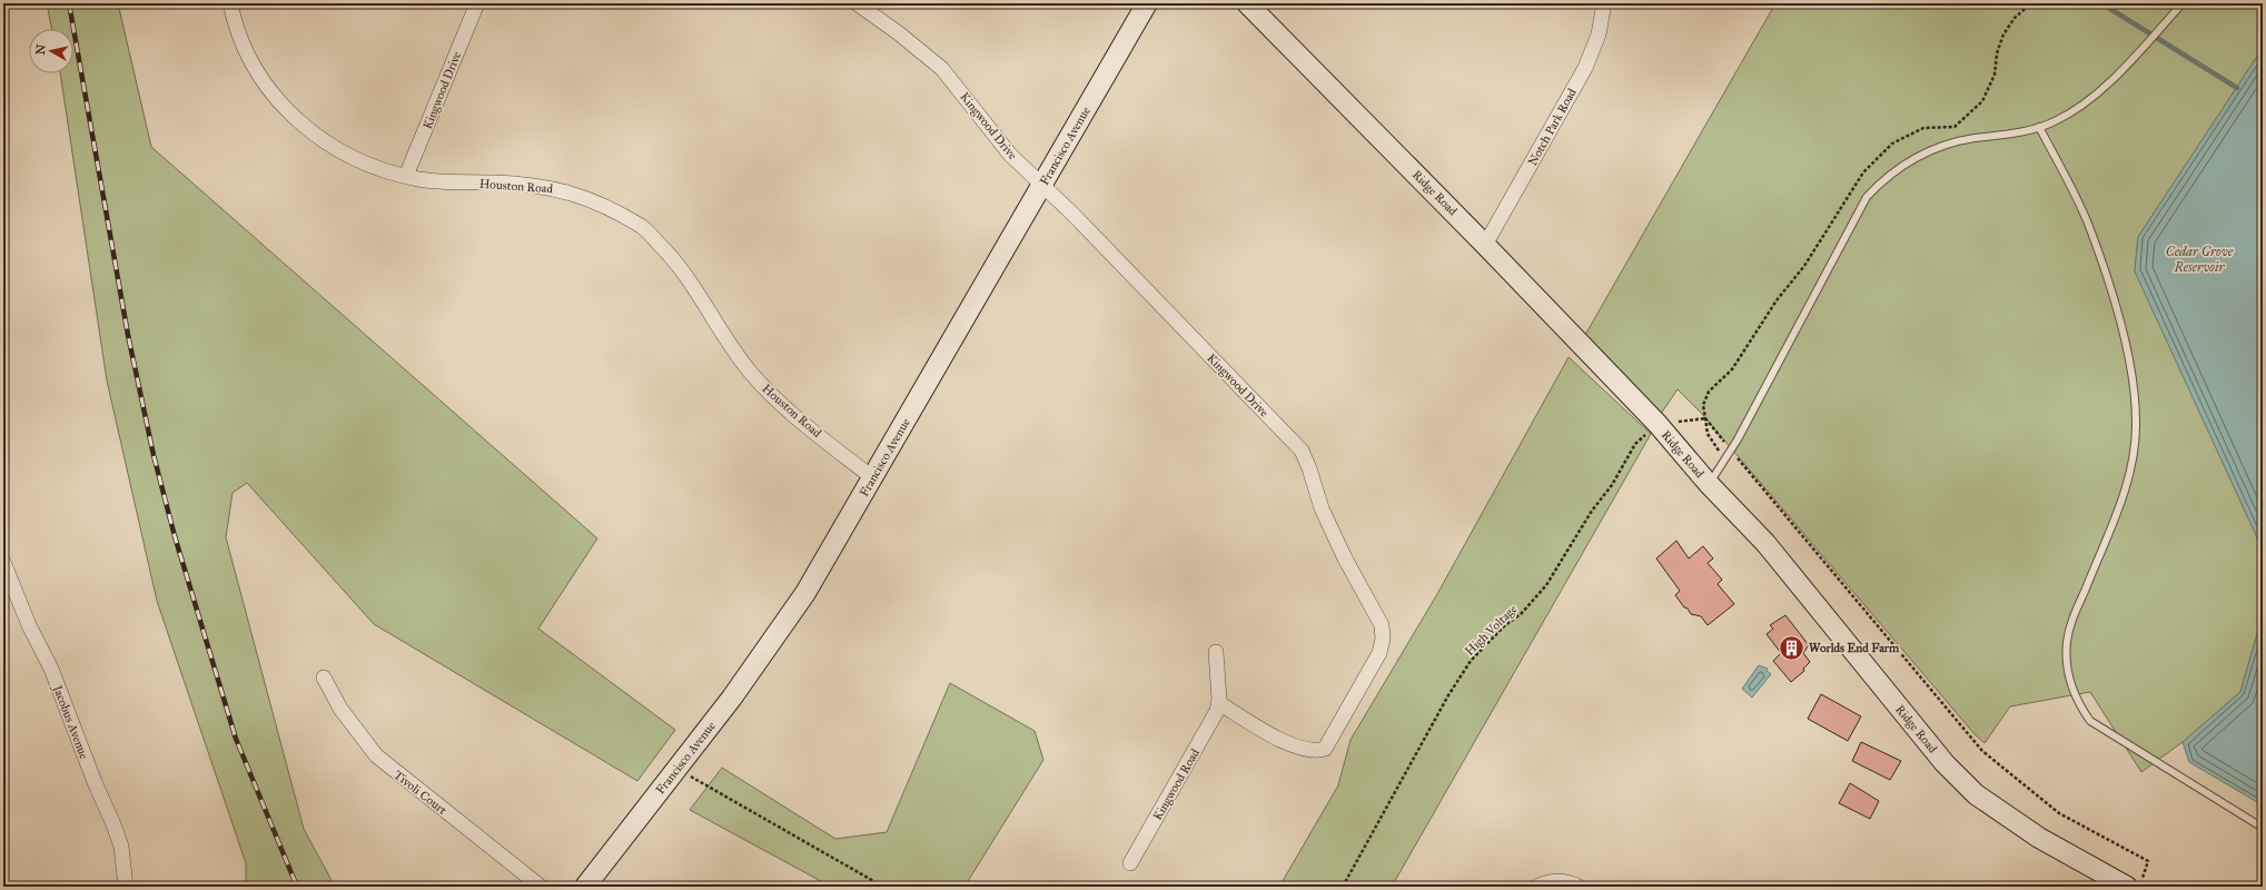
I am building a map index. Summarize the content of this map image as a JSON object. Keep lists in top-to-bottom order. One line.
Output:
{"streets":{"main road":["Francisco Avenue","Ridge Road"],"street":["Kingwood Drive","Notch Park Road","Houston Road","Jacobus Avenue","Kingwood Road","Tivoli Court"],"path":["High Voltage"]},"crossings":[["Kingwood Drive","Francisco Avenue"],["Kingwood Drive","Houston Road"],["Kingwood Drive","Kingwood Road"],["Notch Park Road","Ridge Road"],["Francisco Avenue","Houston Road"],["Ridge Road","High Voltage"]],"water":["Cedar Grove Reservoir"],"places":{"building":["Worlds End Farm"]},"north":"left"}
